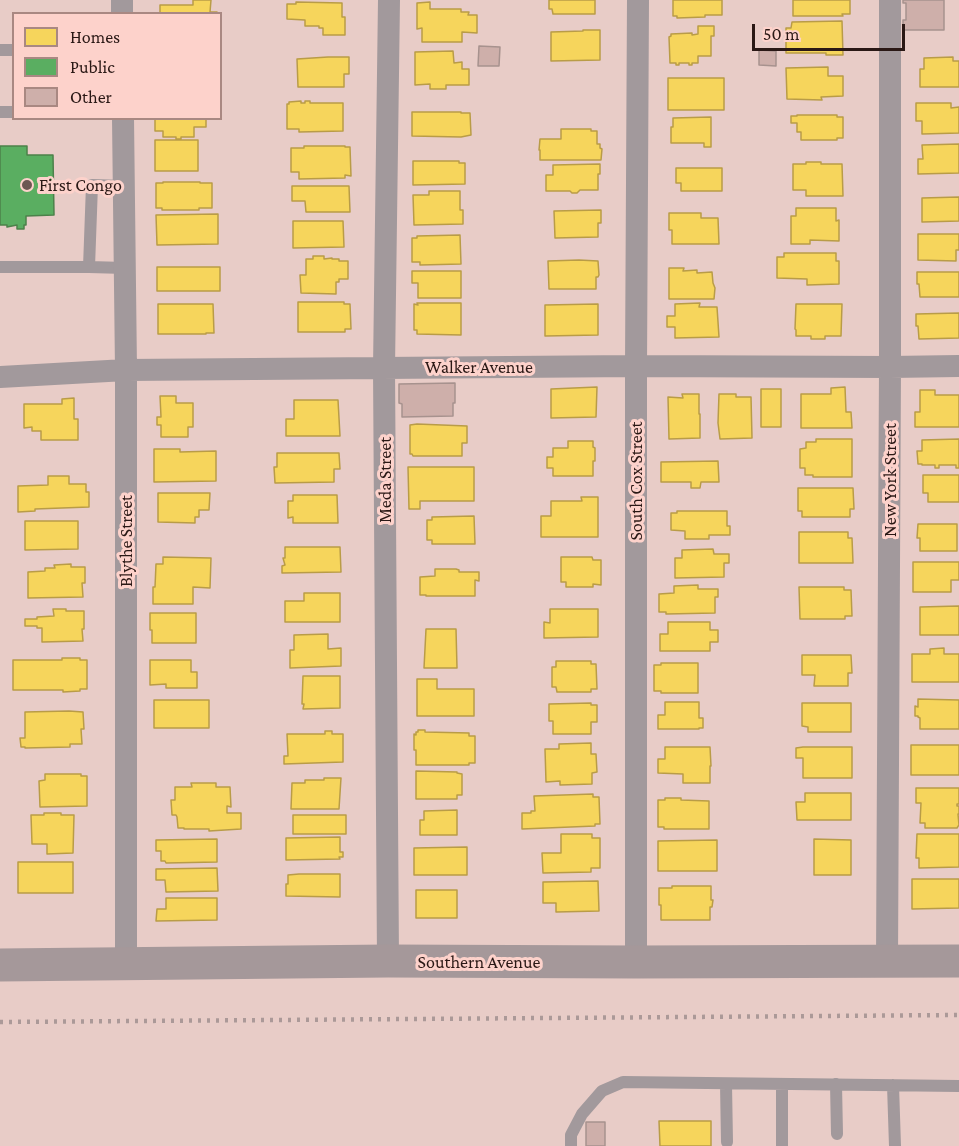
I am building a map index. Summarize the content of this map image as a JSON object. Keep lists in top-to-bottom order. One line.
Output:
{"streets":{"main road":["Southern Avenue"],"street":["Walker Avenue","Meda Street","New York Street","South Cox Street","Blythe Street"]},"crossings":[["Walker Avenue","Meda Street"],["Walker Avenue","New York Street"],["Walker Avenue","South Cox Street"],["Walker Avenue","Blythe Street"],["Meda Street","Southern Avenue"],["New York Street","Southern Avenue"],["South Cox Street","Southern Avenue"],["Blythe Street","Southern Avenue"]],"places":["First Congo"],"legend":["Homes","Public","Other"],"scale_bar":"50 m"}
